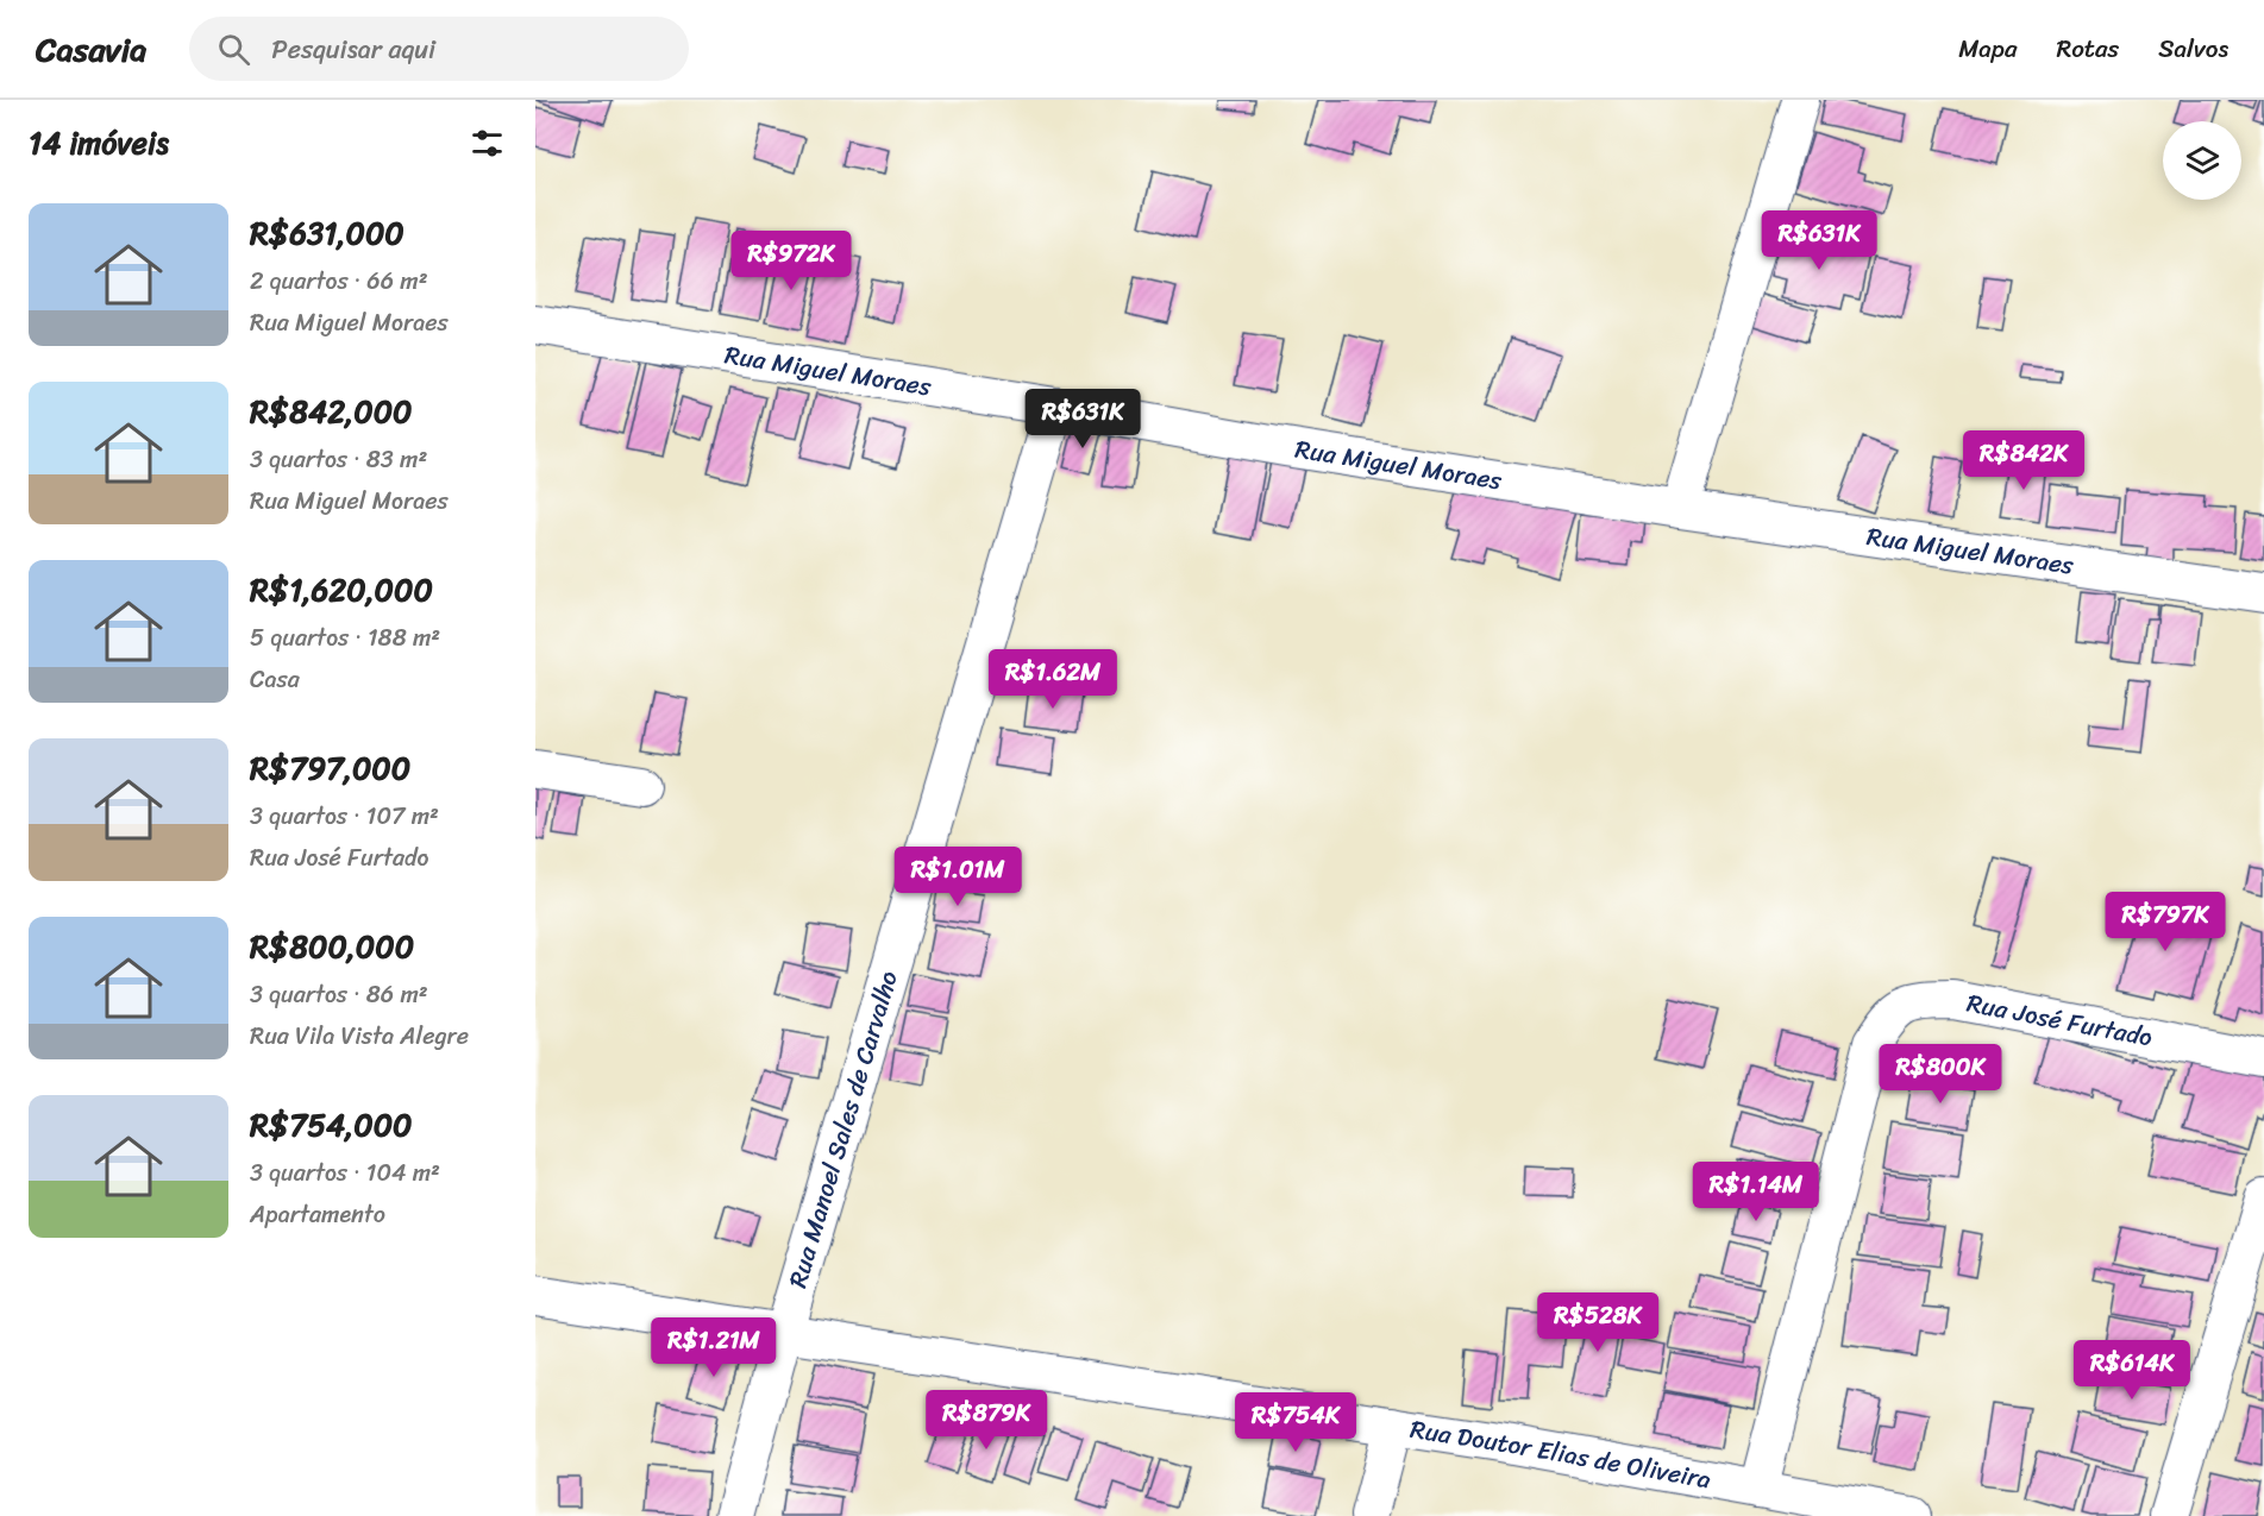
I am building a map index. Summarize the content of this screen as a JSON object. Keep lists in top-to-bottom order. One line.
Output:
{"streets":{"street":["Rua Miguel Moraes","Rua José Furtado","Rua Manoel Sales de Carvalho","Rua Doutor Elias de Oliveira"]},"crossings":[["Rua Miguel Moraes","Rua Manoel Sales de Carvalho"],["Rua José Furtado","Rua Doutor Elias de Oliveira"],["Rua Manoel Sales de Carvalho","Rua Doutor Elias de Oliveira"]],"page":{"header":"Casavia","search":"Pesquisar aqui","nav":["Mapa","Rotas","Salvos"],"heading":"14 imóveis","list":[{"name":"R$631,000","note":"2 quartos · 66 m² · Rua Miguel Moraes"},{"name":"R$842,000","note":"3 quartos · 83 m² · Rua Miguel Moraes"},{"name":"R$1,620,000","note":"5 quartos · 188 m² · Casa"},{"name":"R$797,000","note":"3 quartos · 107 m² · Rua José Furtado"},{"name":"R$800,000","note":"3 quartos · 86 m² · Rua Vila Vista Alegre"},{"name":"R$754,000","note":"3 quartos · 104 m² · Apartamento"}],"price":["R$631K","R$972K","R$631K","R$842K","R$1.62M","R$1.01M","R$797K","R$800K","R$1.14M","R$528K","R$1.21M","R$614K","R$879K","R$754K"]}}
